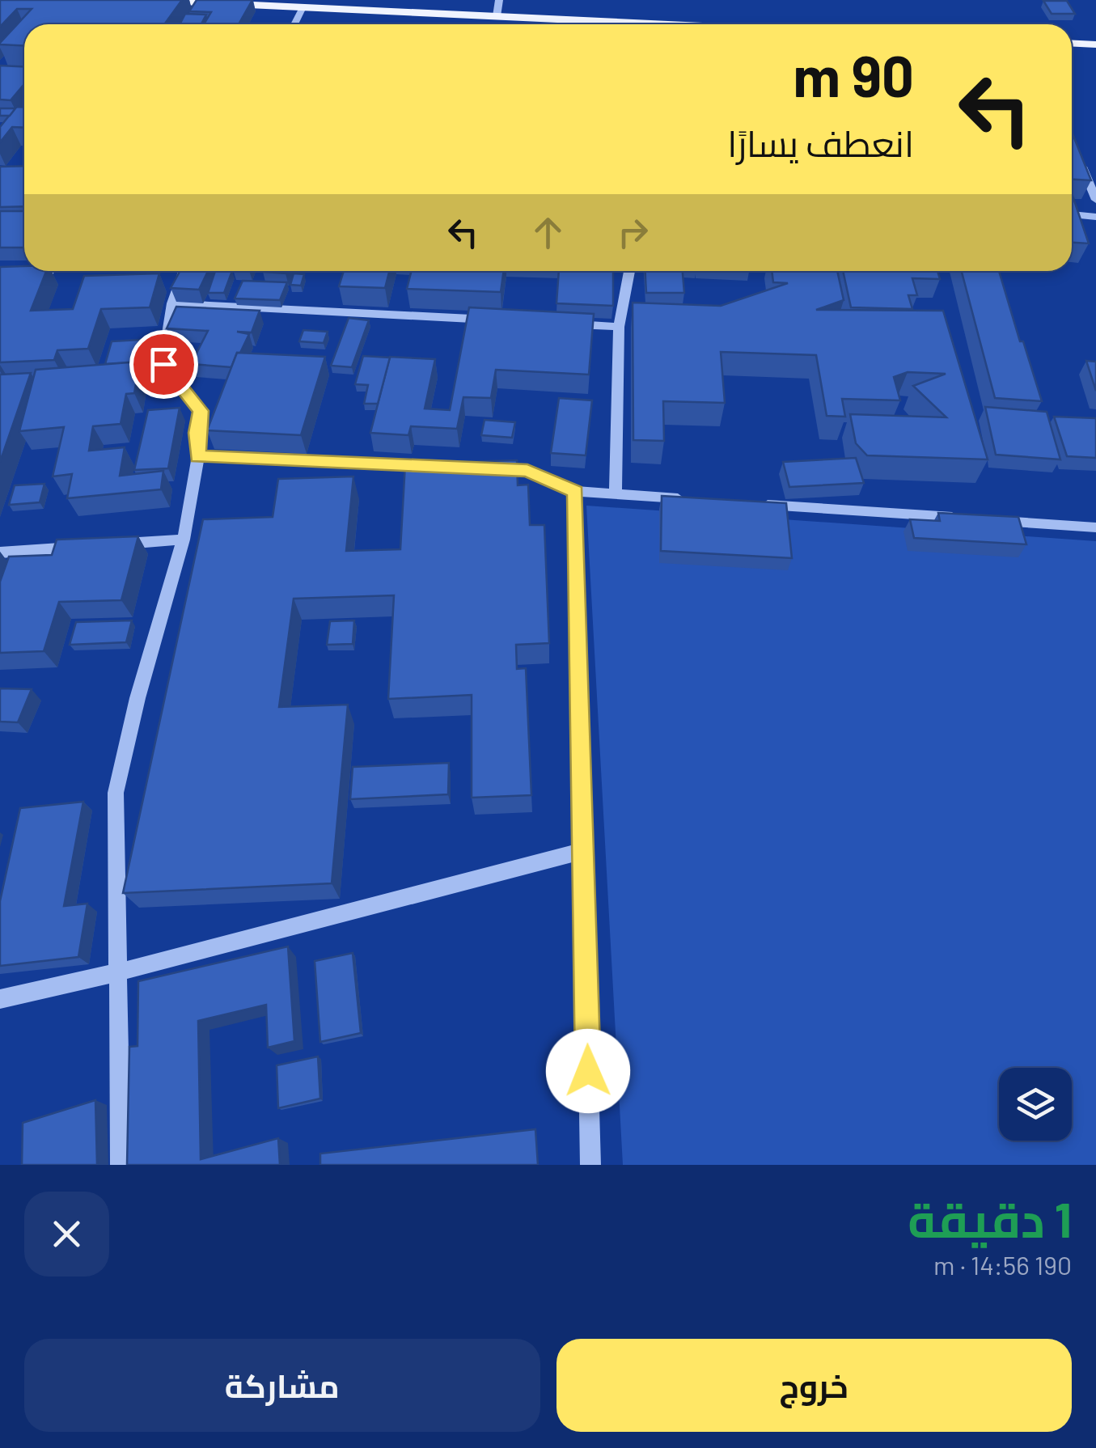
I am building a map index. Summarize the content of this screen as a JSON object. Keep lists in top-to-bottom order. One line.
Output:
{"page":{"turn":["90 m","انعطف يسارًا"],"heading":["1 دقيقة","190 m · 14:56"],"buttons":["خروج","مشاركة"]}}
